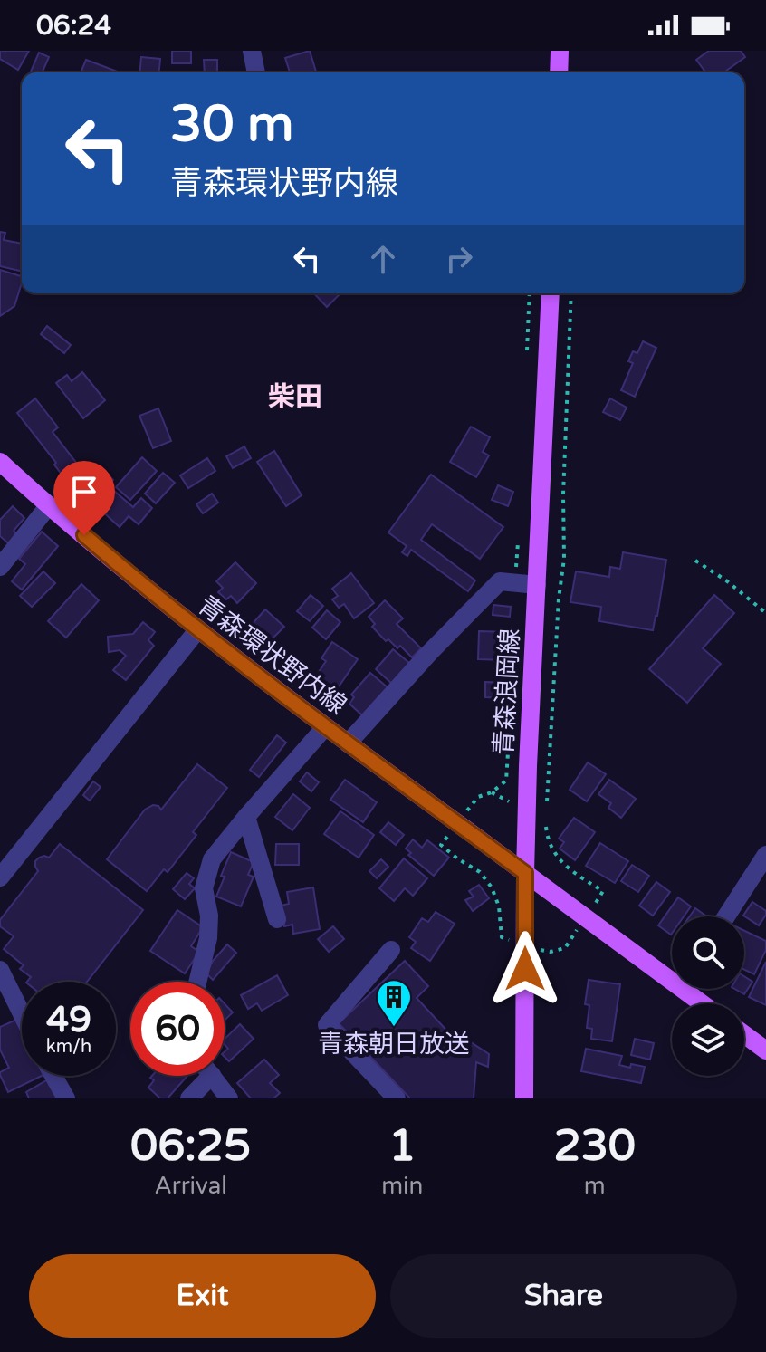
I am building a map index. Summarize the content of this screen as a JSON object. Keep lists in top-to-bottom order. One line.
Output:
{"streets":{"main road":["青森環状野内線","青森浪岡線"]},"crossings":[["青森環状野内線","青森浪岡線"]],"districts":["柴田"],"places":{"building":["青森朝日放送"]},"page":{"status":"06:24","turn":["30 m","青森環状野内線"],"speed":"49 km/h","limit":"60","eta":["06:25","Arrival","1","min","230","m"],"buttons":["Exit","Share"]}}
